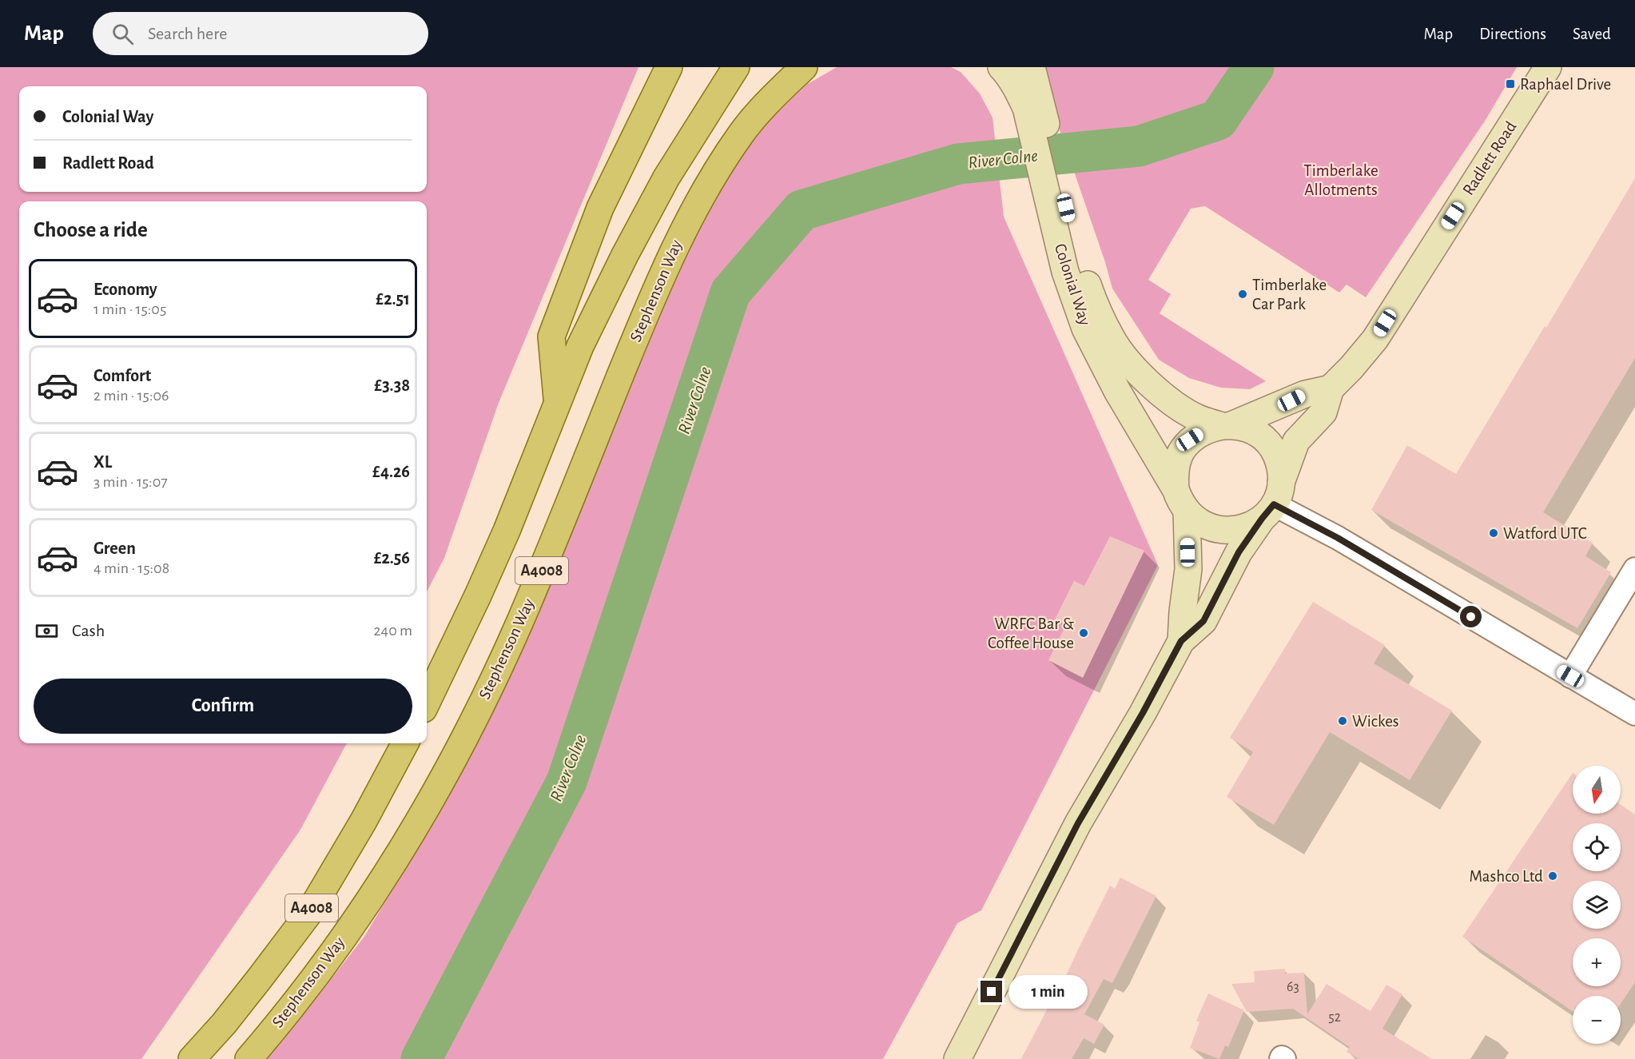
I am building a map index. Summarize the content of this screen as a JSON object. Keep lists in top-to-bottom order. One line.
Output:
{"streets":{"main road":["Stephenson Way","A4008"],"street":["Radlett Road","Colonial Way"]},"crossings":[["Radlett Road","Colonial Way"]],"water":["River Colne"],"parks":["Timberlake Allotments"],"places":{"transit":["Raphael Drive"],"other":["Timberlake Car Park","Watford UTC","WRFC Bar & Coffee House","Wickes","Mashco Ltd"]},"house_numbers":["63","52"],"north":"bottom","page":{"header":"Map","search":"Search here","nav":["Map","Directions","Saved"],"banner":["Colonial Way","Radlett Road"],"heading":"Choose a ride","list":[{"name":"Economy","note":"1 min · 15:05","value":"£2.51"},{"name":"Comfort","note":"2 min · 15:06","value":"£3.38"},{"name":"XL","note":"3 min · 15:07","value":"£4.26"},{"name":"Green","note":"4 min · 15:08","value":"£2.56"}],"pay":["Cash","240 m"],"buttons":"Confirm","map_buttons":["+","−"],"bubble":"1 min"}}
